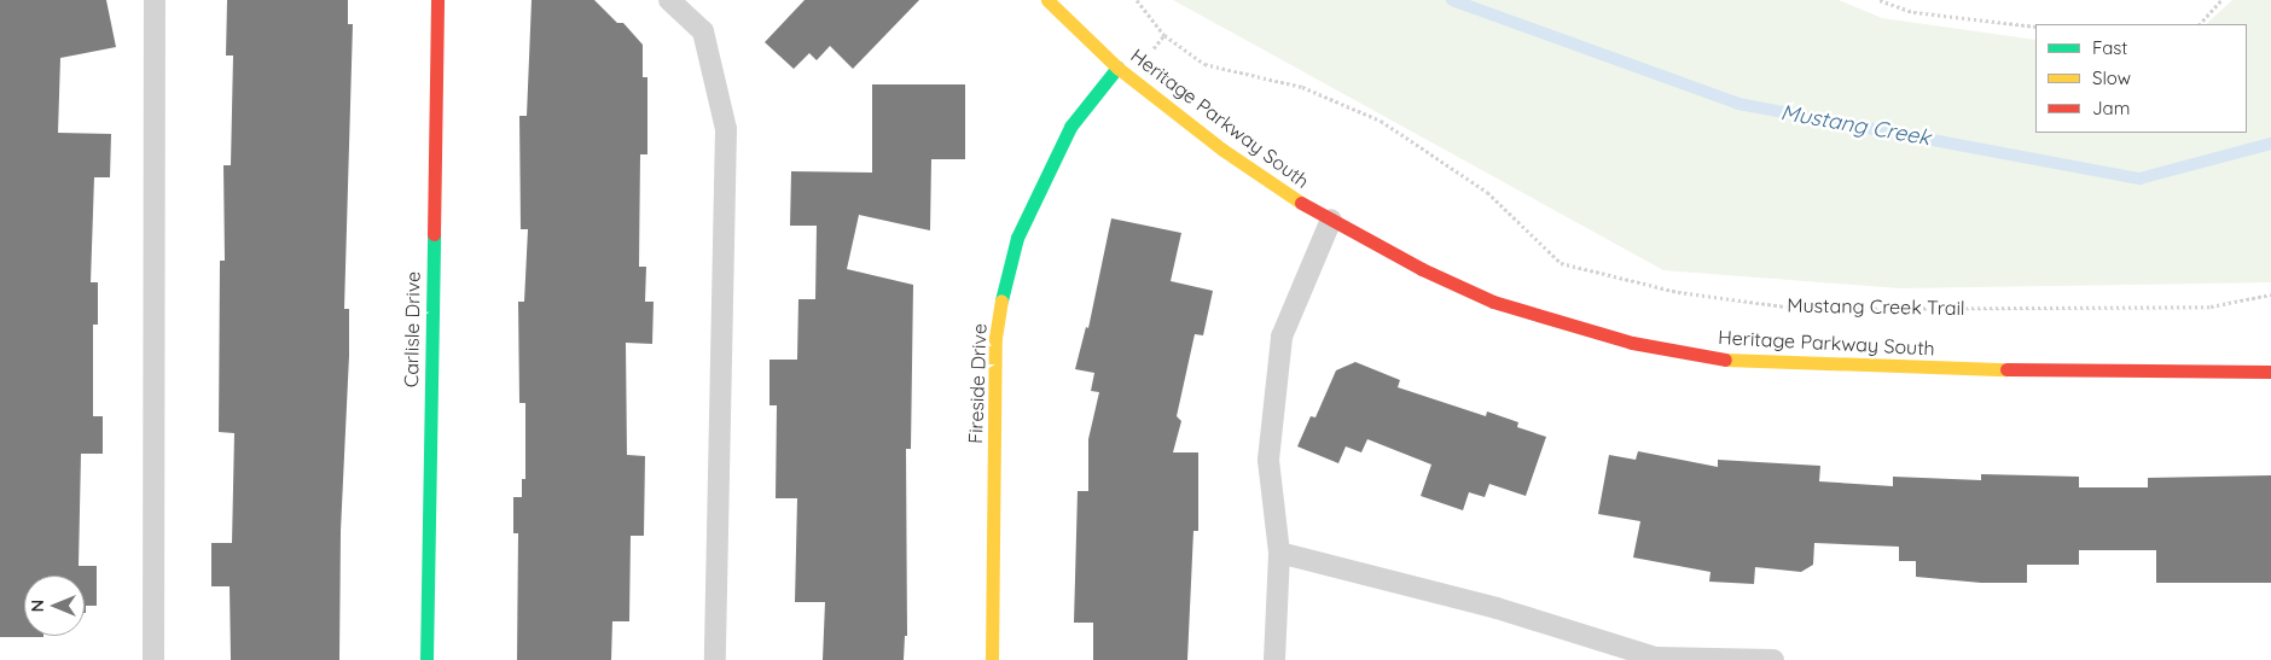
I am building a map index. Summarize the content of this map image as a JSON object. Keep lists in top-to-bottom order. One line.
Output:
{"streets":{"street":["Heritage Parkway South","Carlisle Drive","Fireside Drive"],"path":["Mustang Creek Trail"]},"crossings":[["Heritage Parkway South","Fireside Drive"]],"water":["Mustang Creek"],"legend":["Fast","Slow","Jam"],"north":"left"}
